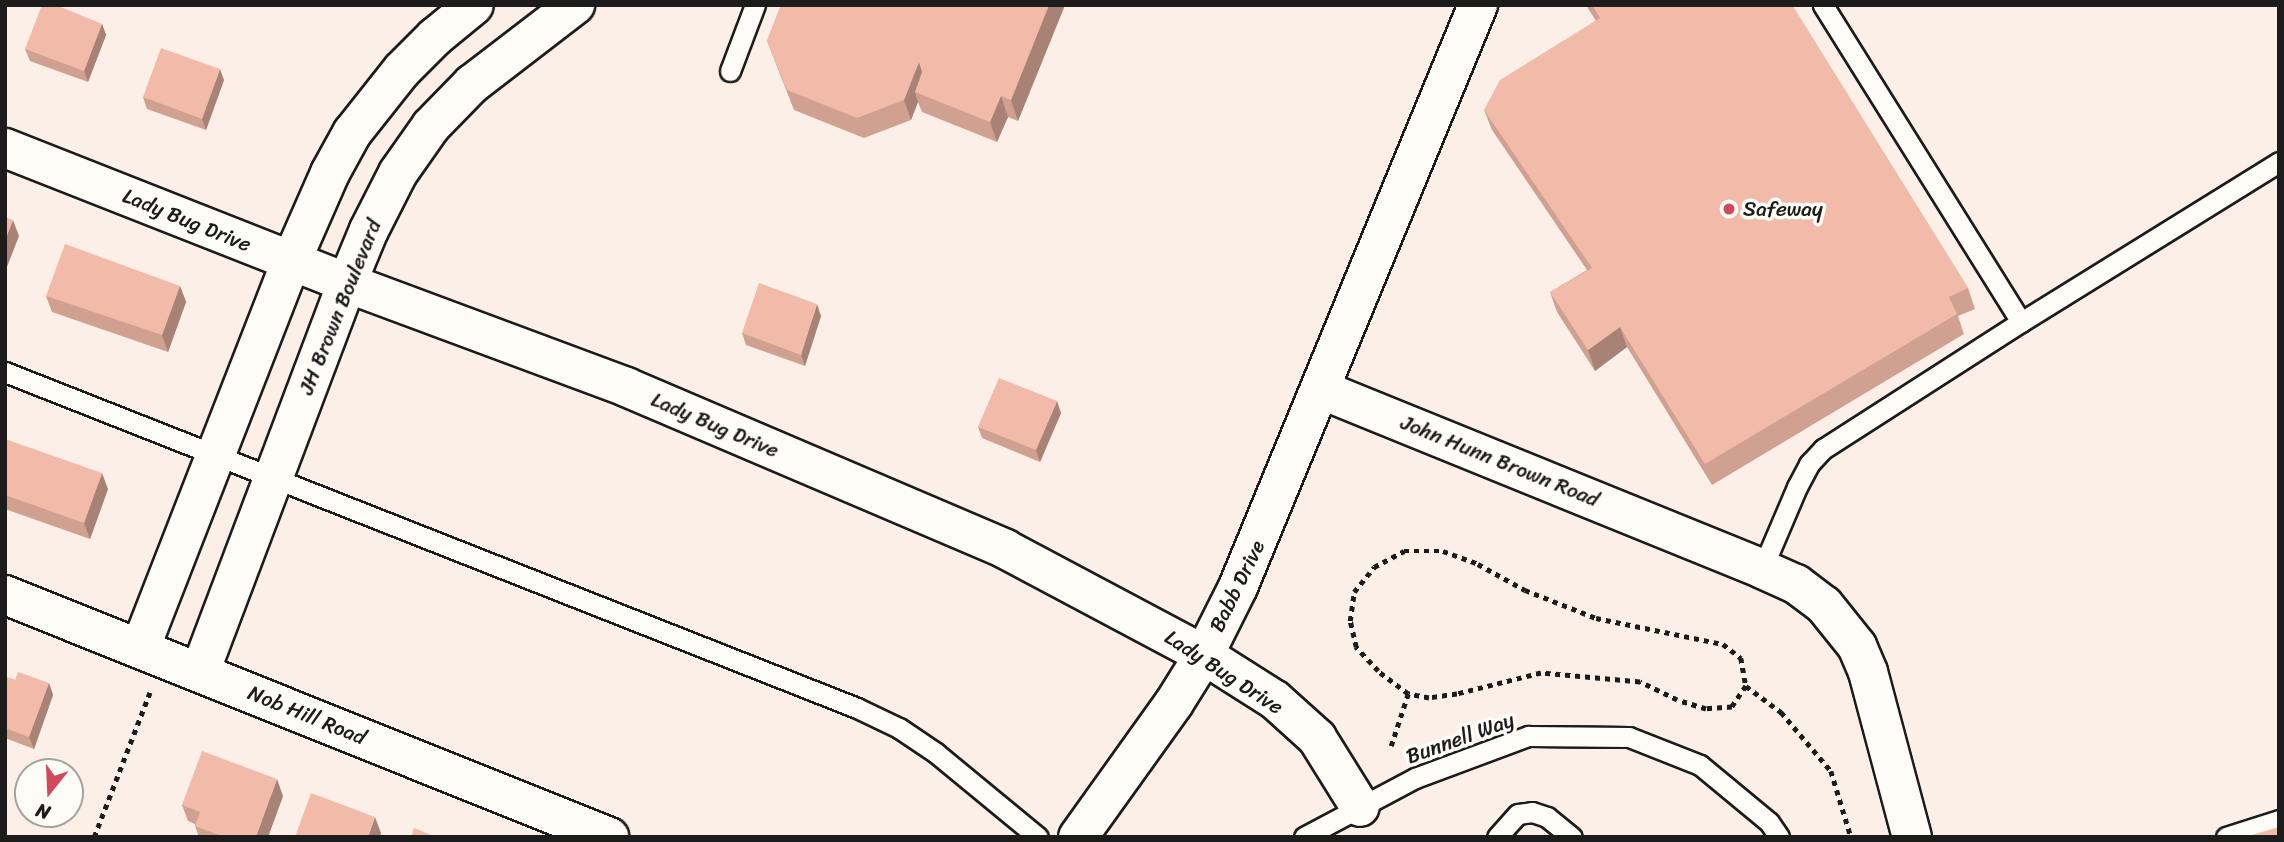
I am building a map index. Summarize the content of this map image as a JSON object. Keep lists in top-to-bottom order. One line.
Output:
{"streets":{"street":["Lady Bug Drive","JH Brown Boulevard","John Hunn Brown Road","Babb Drive","Nob Hill Road"],"lane":["Bunnell Way"]},"crossings":[["Lady Bug Drive","JH Brown Boulevard"],["Lady Bug Drive","Babb Drive"],["Lady Bug Drive","Bunnell Way"],["JH Brown Boulevard","Nob Hill Road"],["John Hunn Brown Road","Babb Drive"]],"places":["Safeway"],"north":"bottom"}
